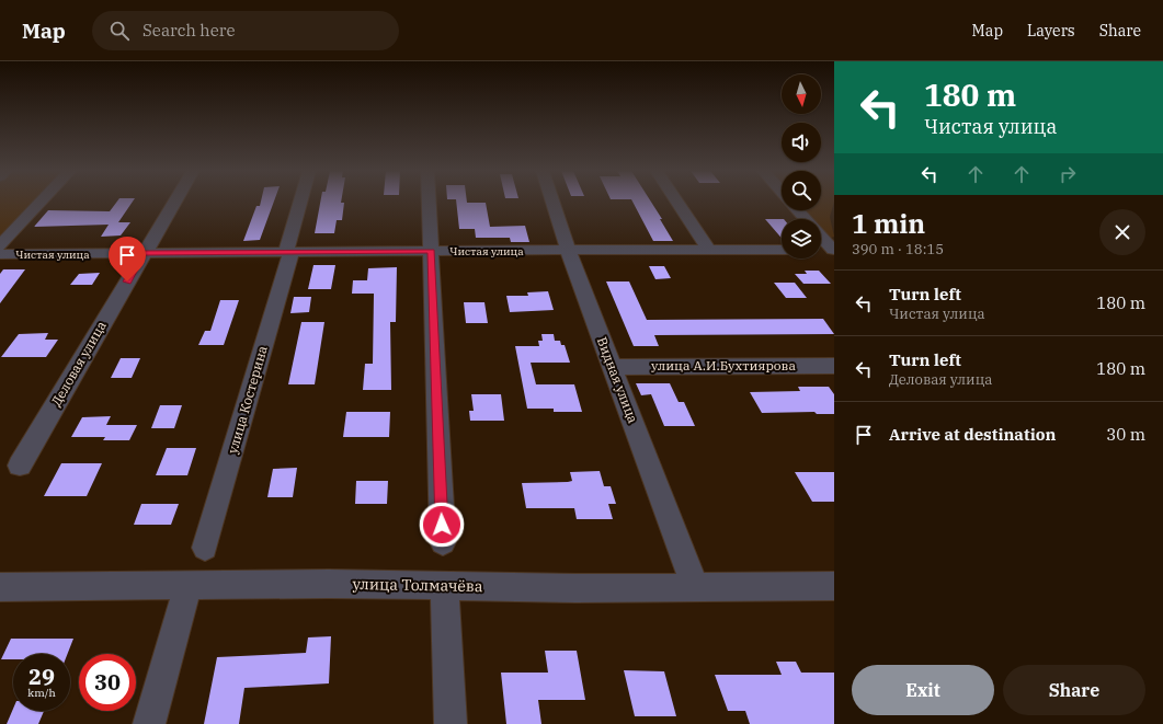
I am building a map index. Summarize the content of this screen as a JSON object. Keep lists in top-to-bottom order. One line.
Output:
{"streets":{"street":["Чистая улица","Деловая улица","улица А.И.Бухтиярова","Видная улица","улица Костерина","улица Толмачёва"]},"crossings":[["Чистая улица","Деловая улица"],["Чистая улица","Видная улица"],["Чистая улица","улица Костерина"],["улица А.И.Бухтиярова","Видная улица"],["Видная улица","улица Толмачёва"]],"north":"bottom","page":{"header":"Map","search":"Search here","nav":["Map","Layers","Share"],"turn":["180 m","Чистая улица"],"heading":["1 min","390 m · 18:15"],"list":[{"name":"Turn left","note":"Чистая улица","value":"180 m"},{"name":"Turn left","note":"Деловая улица","value":"180 m"},{"name":"Arrive at destination","value":"30 m"}],"speed":"29 km/h","limit":"30","buttons":["Exit","Share"]}}
